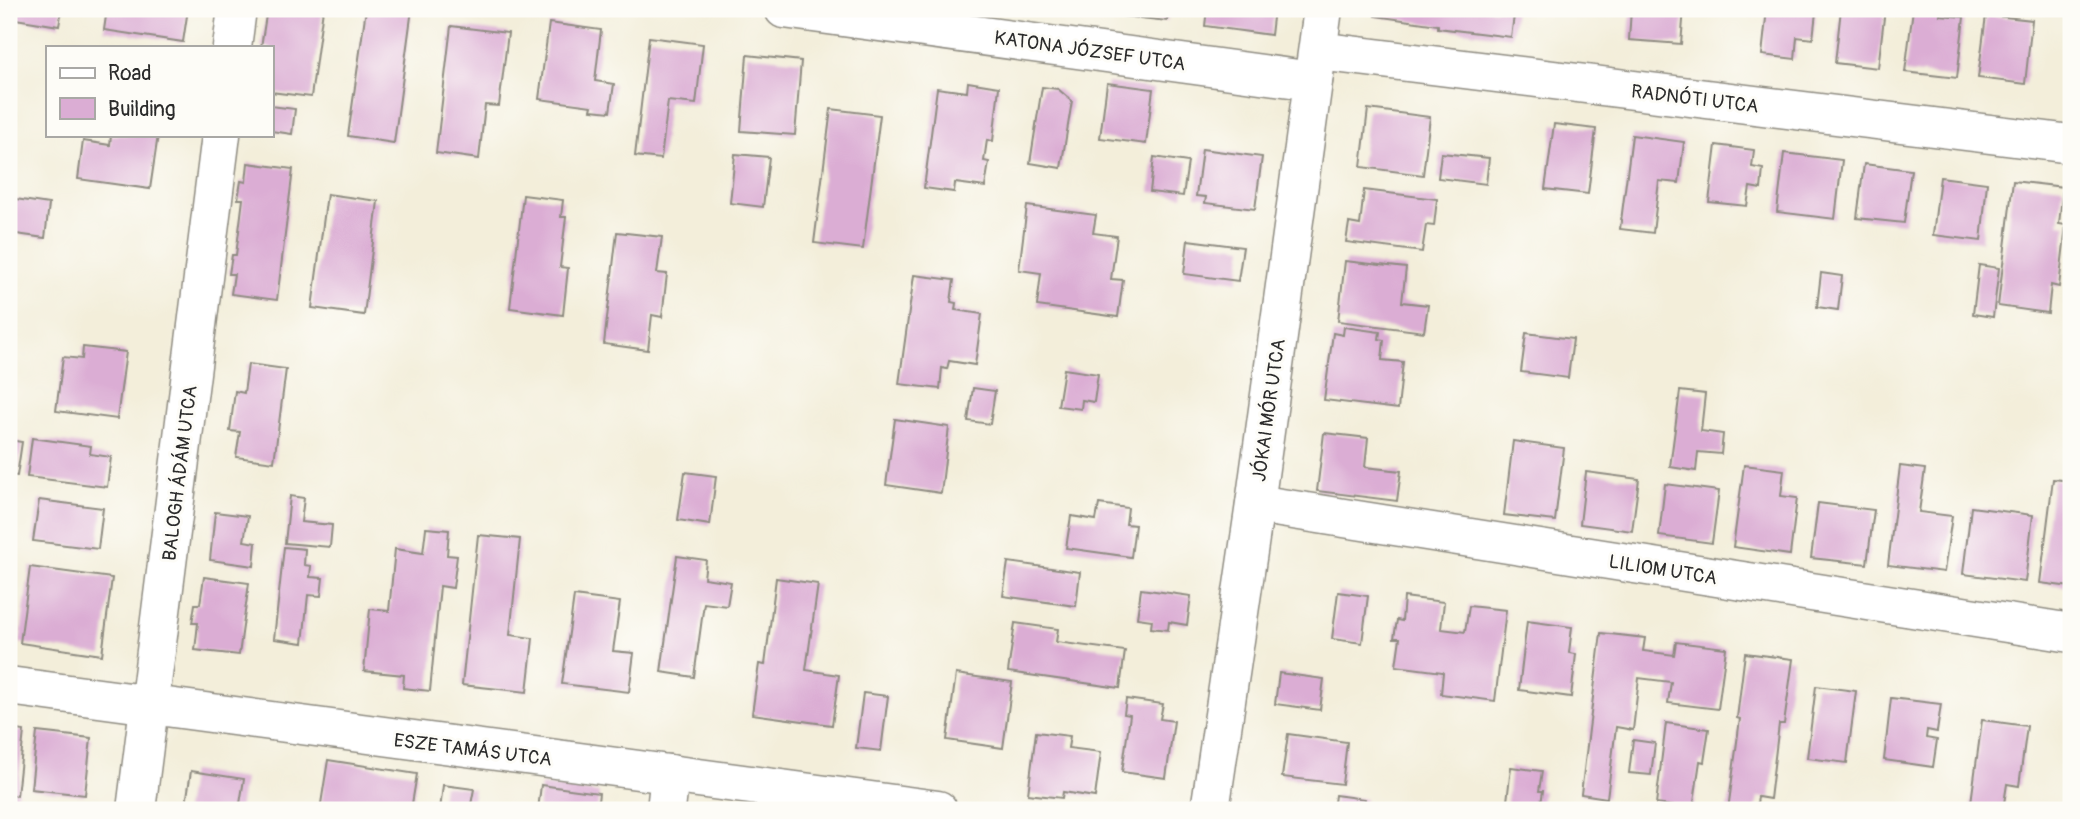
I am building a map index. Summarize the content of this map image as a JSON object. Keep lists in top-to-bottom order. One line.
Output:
{"streets":{"street":["KATONA JÓZSEF UTCA","RADNÓTI UTCA","JÓKAI MÓR UTCA","BALOGH ÁDÁM UTCA","LILIOM UTCA","ESZE TAMÁS UTCA"]},"crossings":[["KATONA JÓZSEF UTCA","RADNÓTI UTCA"],["KATONA JÓZSEF UTCA","JÓKAI MÓR UTCA"],["RADNÓTI UTCA","JÓKAI MÓR UTCA"],["JÓKAI MÓR UTCA","LILIOM UTCA"],["BALOGH ÁDÁM UTCA","ESZE TAMÁS UTCA"]],"legend":["Road","Building"]}
